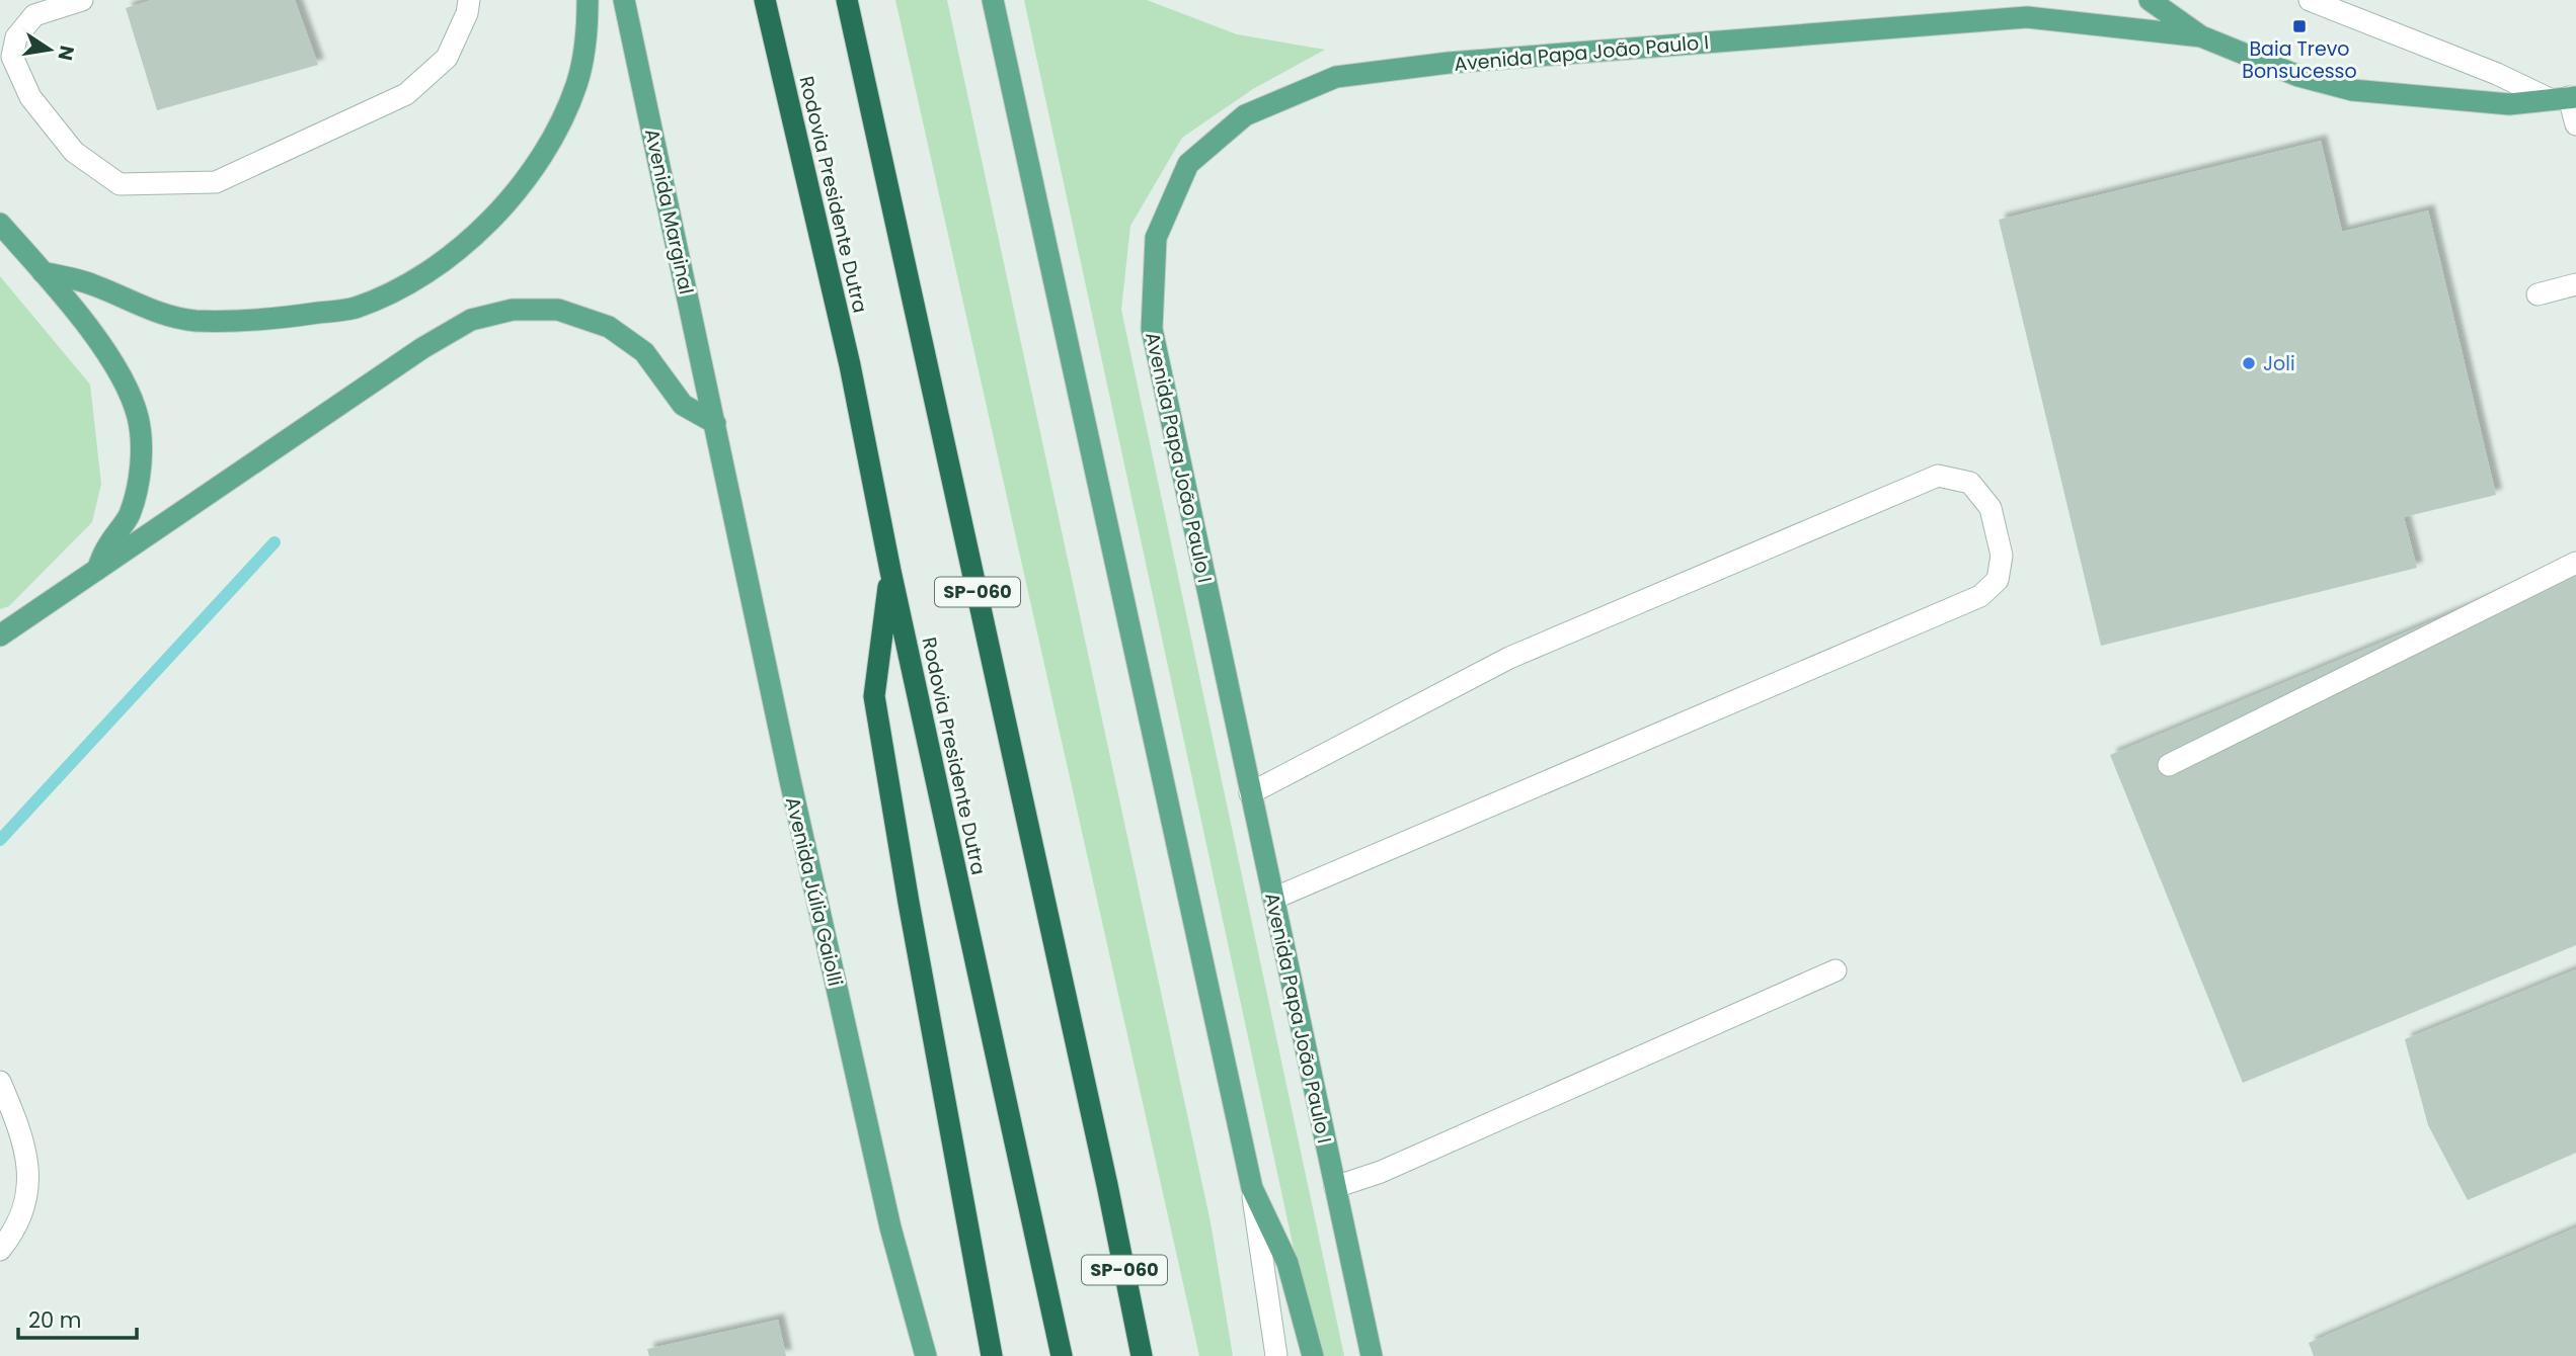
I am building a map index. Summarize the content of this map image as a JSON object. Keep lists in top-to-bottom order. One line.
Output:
{"streets":{"highway":["Rodovia Presidente Dutra","SP-060"],"main road":["Avenida Papa João Paulo I","Avenida Marginal","Avenida Júlia Gaiolli"]},"crossings":[["Avenida Marginal","Avenida Júlia Gaiolli"]],"places":{"transit":["Baia Trevo Bonsucesso"],"other":["Joli"]},"scale_bar":"20 m","north":"right"}
